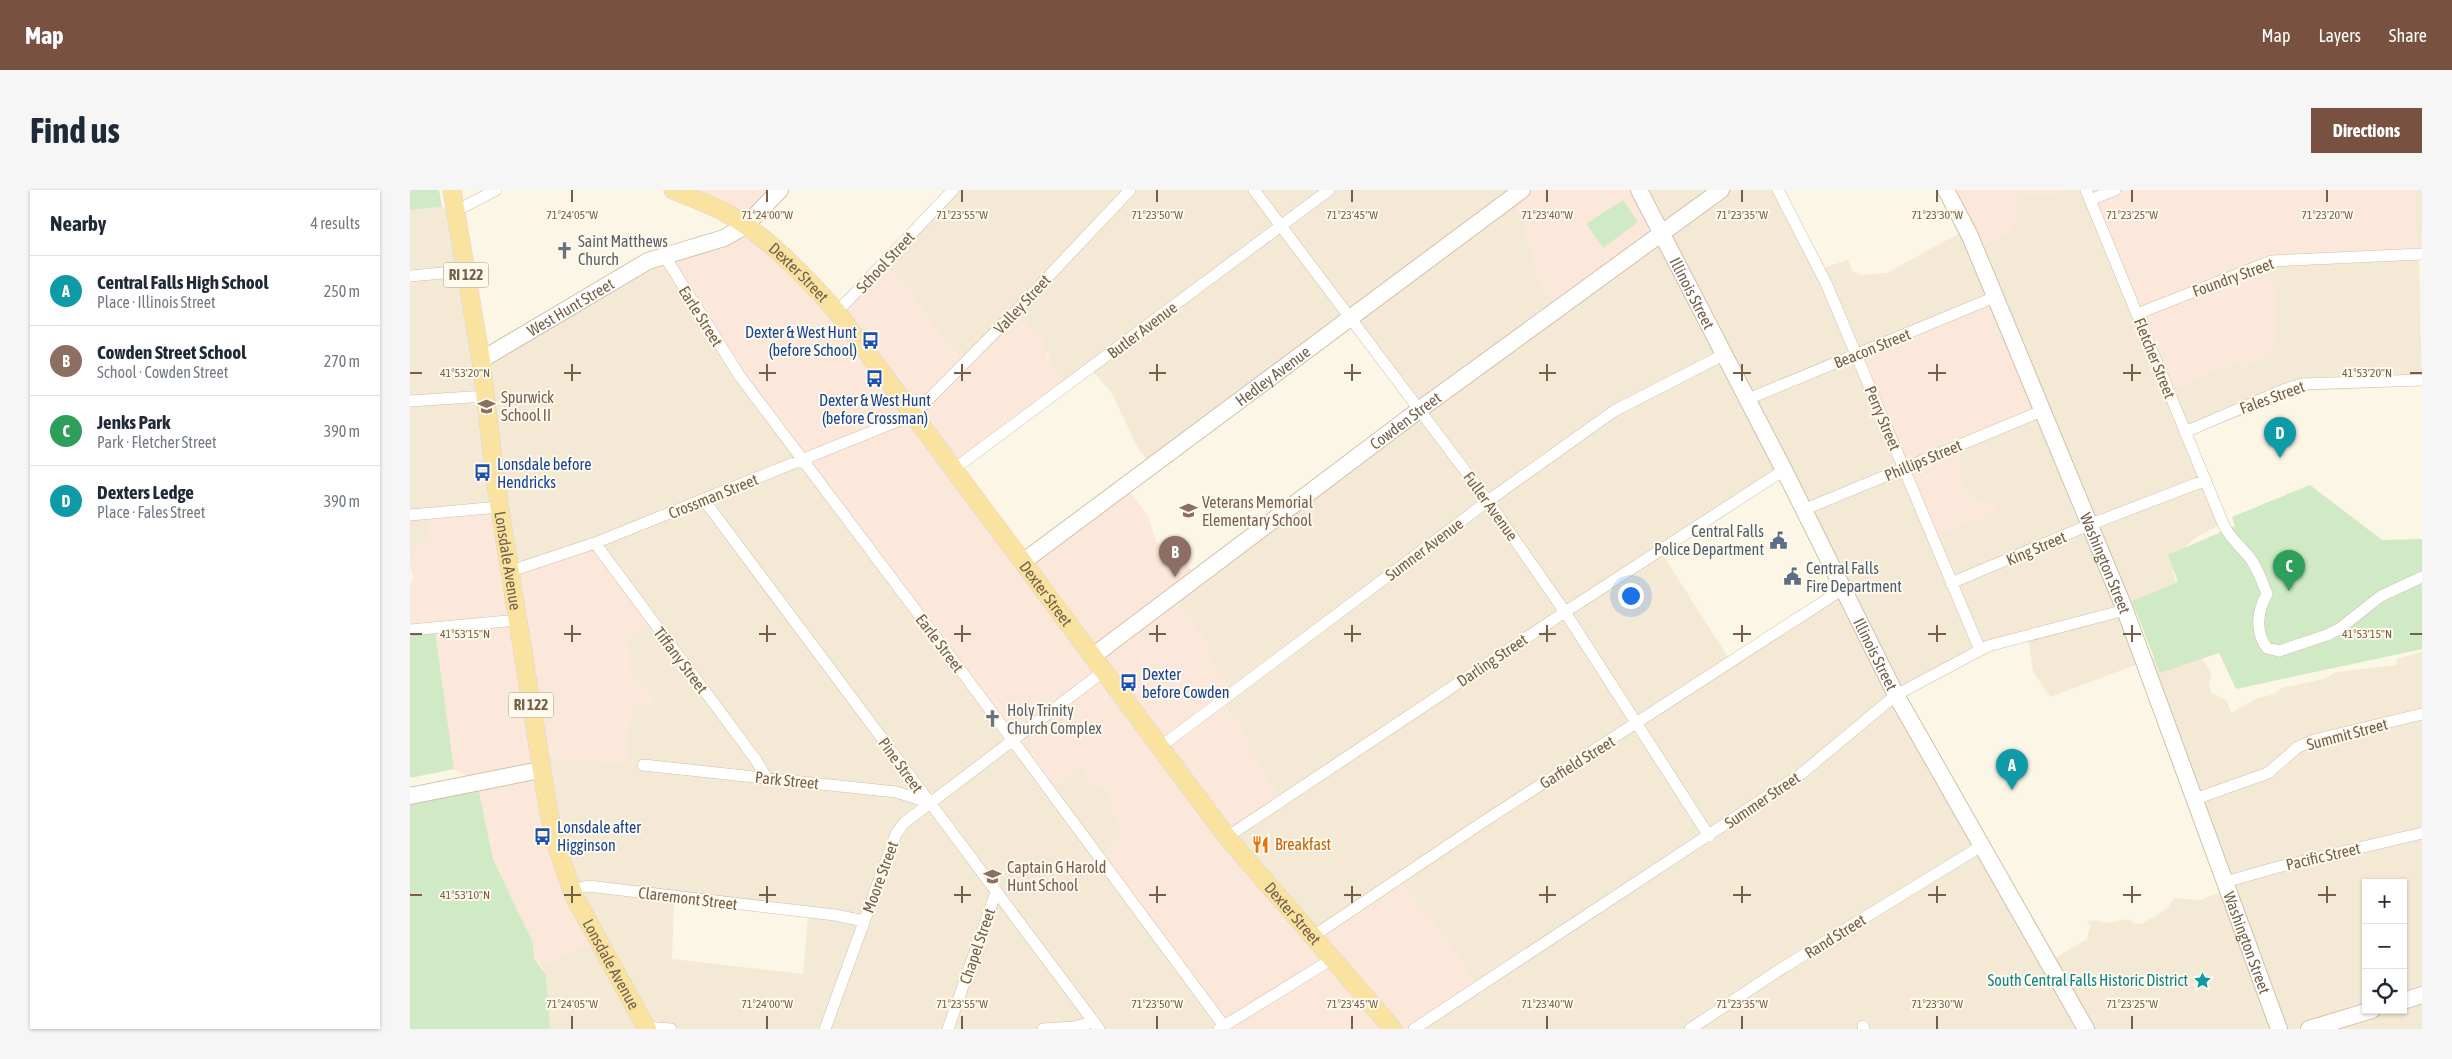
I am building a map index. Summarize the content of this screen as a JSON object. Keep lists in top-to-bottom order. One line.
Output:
{"streets":{"main road":["Dexter Street","RI 122","Lonsdale Avenue"],"street":["School Street","Foundry Street","Illinois Street","Valley Street","West Hunt Street","Earle Street","Butler Avenue","Beacon Street","Fletcher Street","Hedley Avenue","Fales Street","Perry Street","Cowden Street","Phillips Street","Crossman Street","Fuller Avenue","King Street","Sumner Avenue","Washington Street","Tiffany Street","Darling Street","Summit Street","Garfield Street","Pine Street","Park Street","Summer Street","Pacific Street","Moore Street","Claremont Street","Rand Street","Chapel Street"]},"crossings":[["School Street","Dexter Street"],["Dexter Street","Valley Street"],["Dexter Street","West Hunt Street"],["Dexter Street","Butler Avenue"],["Dexter Street","Hedley Avenue"],["Dexter Street","Cowden Street"],["Dexter Street","Crossman Street"],["Dexter Street","Sumner Avenue"],["Dexter Street","Darling Street"],["Dexter Street","Garfield Street"],["Dexter Street","Moore Street"],["Foundry Street","Fletcher Street"],["Illinois Street","Beacon Street"],["Illinois Street","Cowden Street"],["Illinois Street","Phillips Street"],["Illinois Street","Sumner Avenue"],["Illinois Street","Darling Street"],["Illinois Street","Garfield Street"],["Illinois Street","Summer Street"],["Illinois Street","Rand Street"],["Valley Street","Crossman Street"],["West Hunt Street","Earle Street"],["West Hunt Street","Lonsdale Avenue"],["Earle Street","Crossman Street"],["Earle Street","Moore Street"],["Butler Avenue","Fuller Avenue"],["Beacon Street","Perry Street"],["Beacon Street","Washington Street"],["Fletcher Street","Fales Street"],["Fletcher Street","King Street"],["Hedley Avenue","Fuller Avenue"],["Perry Street","Phillips Street"],["Perry Street","King Street"],["Perry Street","Summer Street"],["Cowden Street","Fuller Avenue"],["Phillips Street","Washington Street"],["Crossman Street","Lonsdale Avenue"],["Crossman Street","Tiffany Street"],["Crossman Street","Pine Street"],["Fuller Avenue","Sumner Avenue"],["Fuller Avenue","Darling Street"],["Fuller Avenue","Garfield Street"],["Fuller Avenue","Summer Street"],["King Street","Washington Street"],["Lonsdale Avenue","Claremont Street"],["Washington Street","Summit Street"],["Washington Street","Summer Street"],["Washington Street","Pacific Street"],["Tiffany Street","Park Street"],["Pine Street","Park Street"],["Pine Street","Moore Street"],["Pine Street","Chapel Street"],["Park Street","Moore Street"],["Moore Street","Claremont Street"]],"places":{"church":["Saint Matthews Church","Holy Trinity Church Complex"],"bus stop":["Dexter & West Hunt (before School)","Dexter & West Hunt (before Crossman)","Lonsdale before Hendricks","Dexter before Cowden","Lonsdale after Higginson"],"school or university":["Spurwick School II","Veterans Memorial Elementary School","Captain G Harold Hunt School"],"public building":["Central Falls Police Department","Central Falls Fire Department"],"restaurant":["Breakfast"],"place":["South Central Falls Historic District"]},"page":{"header":"Map","nav":["Map","Layers","Share"],"buttons":"Directions","title":"Find us","heading":["Nearby","4 results"],"list":[{"mark":"A","name":"Central Falls High School","note":"Place · Illinois Street","value":"250 m"},{"mark":"B","name":"Cowden Street School","note":"School · Cowden Street","value":"270 m"},{"mark":"C","name":"Jenks Park","note":"Park · Fletcher Street","value":"390 m"},{"mark":"D","name":"Dexters Ledge","note":"Place · Fales Street","value":"390 m"}],"pins":["D","B","C","A"],"map_buttons":["+","−"]},"coordinates":["71°24'05\"W","71°24'00\"W","71°23'55\"W","71°23'50\"W","71°23'45\"W","71°23'40\"W","71°23'35\"W","71°23'30\"W","71°23'25\"W","71°23'20\"W","41°53'20\"N","41°53'15\"N","41°53'10\"N"]}
